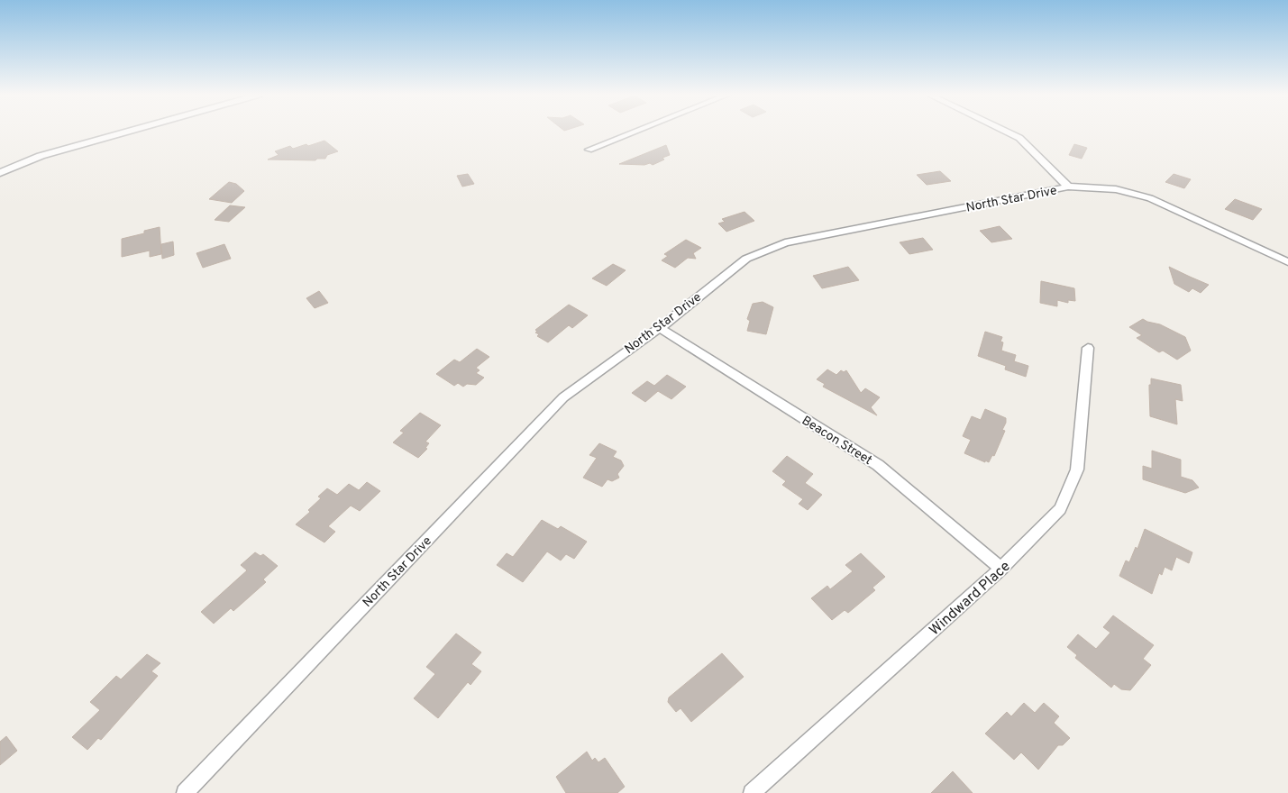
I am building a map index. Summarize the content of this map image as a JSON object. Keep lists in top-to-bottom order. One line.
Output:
{"streets":{"street":["North Star Drive","Beacon Street","Windward Place"]},"crossings":[["North Star Drive","Beacon Street"],["Beacon Street","Windward Place"]]}
